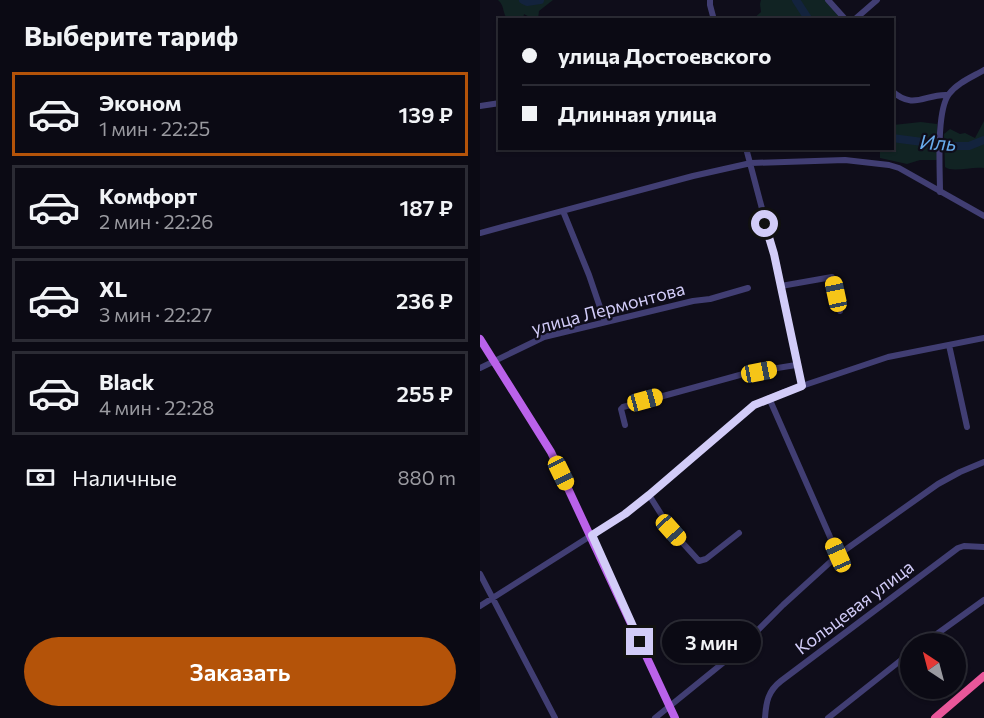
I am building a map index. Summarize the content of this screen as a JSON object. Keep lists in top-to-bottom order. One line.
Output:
{"streets":{"street":["улица Лермонтова","Кольцевая улица"]},"water":["Иль"],"north":"top left","page":{"heading":"Выберите тариф","banner":["улица Достоевского","Длинная улица"],"list":[{"name":"Эконом","note":"1 мин · 22:25","value":"139 ₽"},{"name":"Комфорт","note":"2 мин · 22:26","value":"187 ₽"},{"name":"XL","note":"3 мин · 22:27","value":"236 ₽"},{"name":"Black","note":"4 мин · 22:28","value":"255 ₽"}],"pay":["Наличные","880 m"],"bubble":"3 мин","buttons":"Заказать"}}
